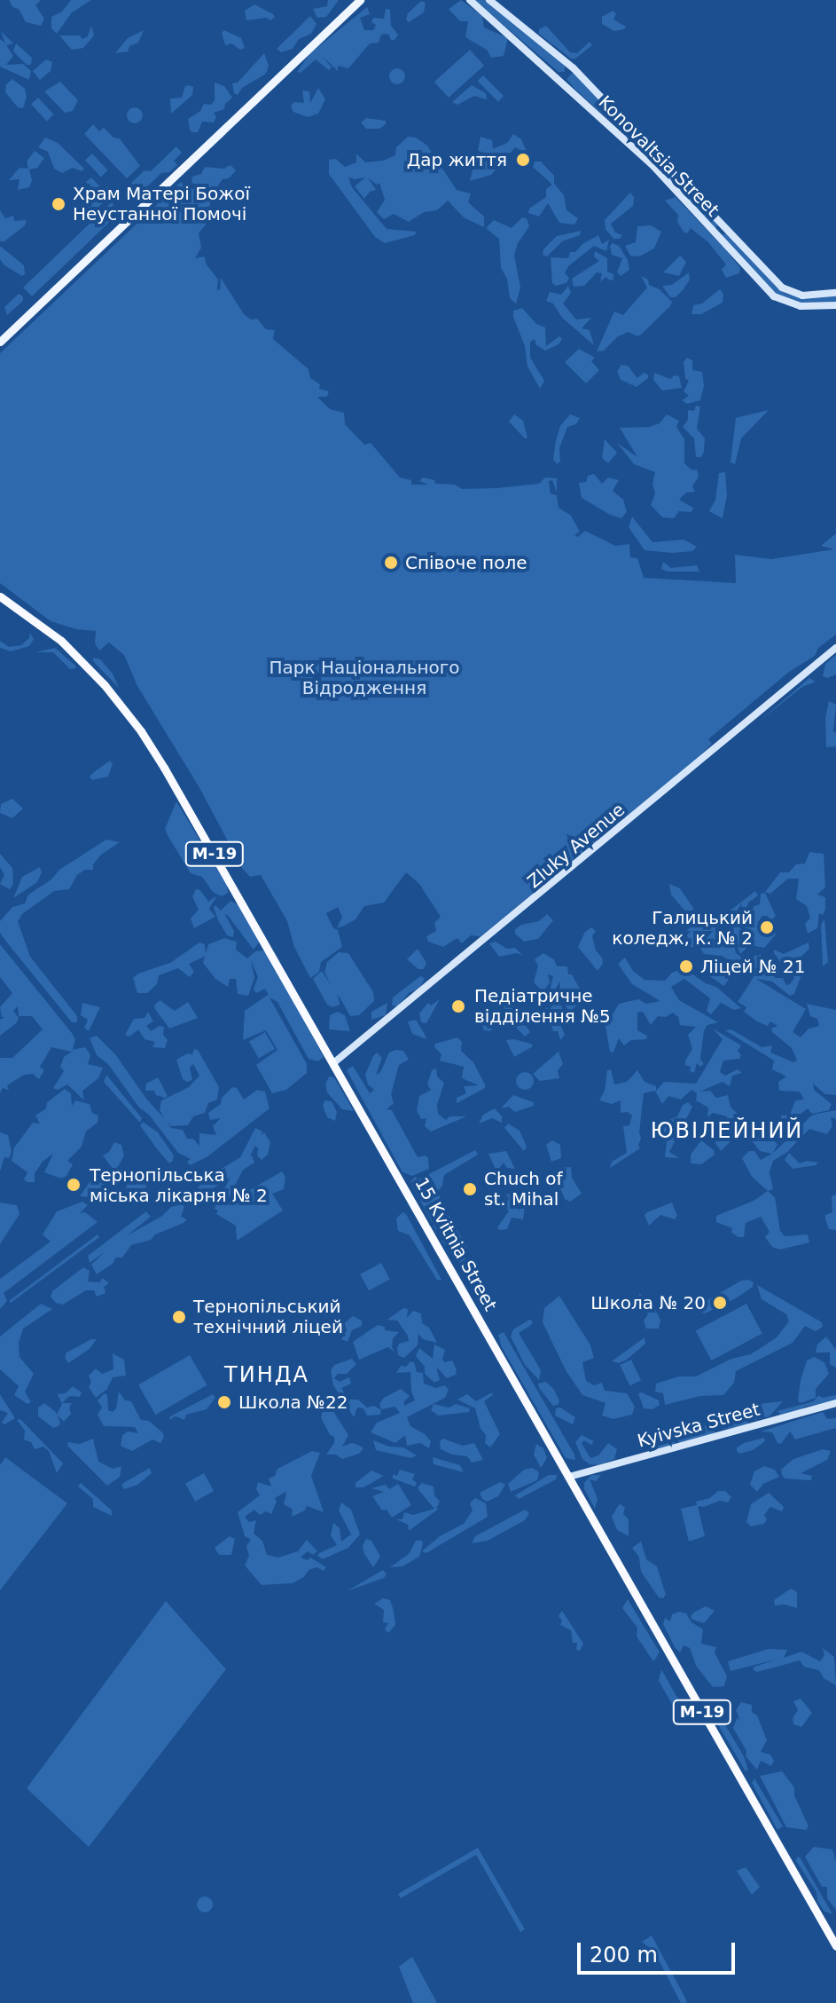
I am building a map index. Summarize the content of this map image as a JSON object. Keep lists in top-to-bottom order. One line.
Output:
{"streets":{"highway":["М-19","15 Kvitnia Street"],"main road":["Konovaltsia Street","Zluky Avenue","Kyivska Street"]},"crossings":[["Zluky Avenue","15 Kvitnia Street"],["15 Kvitnia Street","Kyivska Street"]],"districts":["ЮВІЛЕЙНИЙ","ТИНДА"],"parks":["Парк Національного Відродження"],"places":["Дар життя","Храм Матері Божої Неустанної Помочі","Співоче поле","Галицький коледж, к. № 2","Ліцей № 21","Педіатричне відділення №5","Тернопільська міська лікарня № 2","Chuch of st. Mihal","Школа № 20","Тернопільський технічний ліцей","Школа №22"],"scale_bar":"200 m"}
